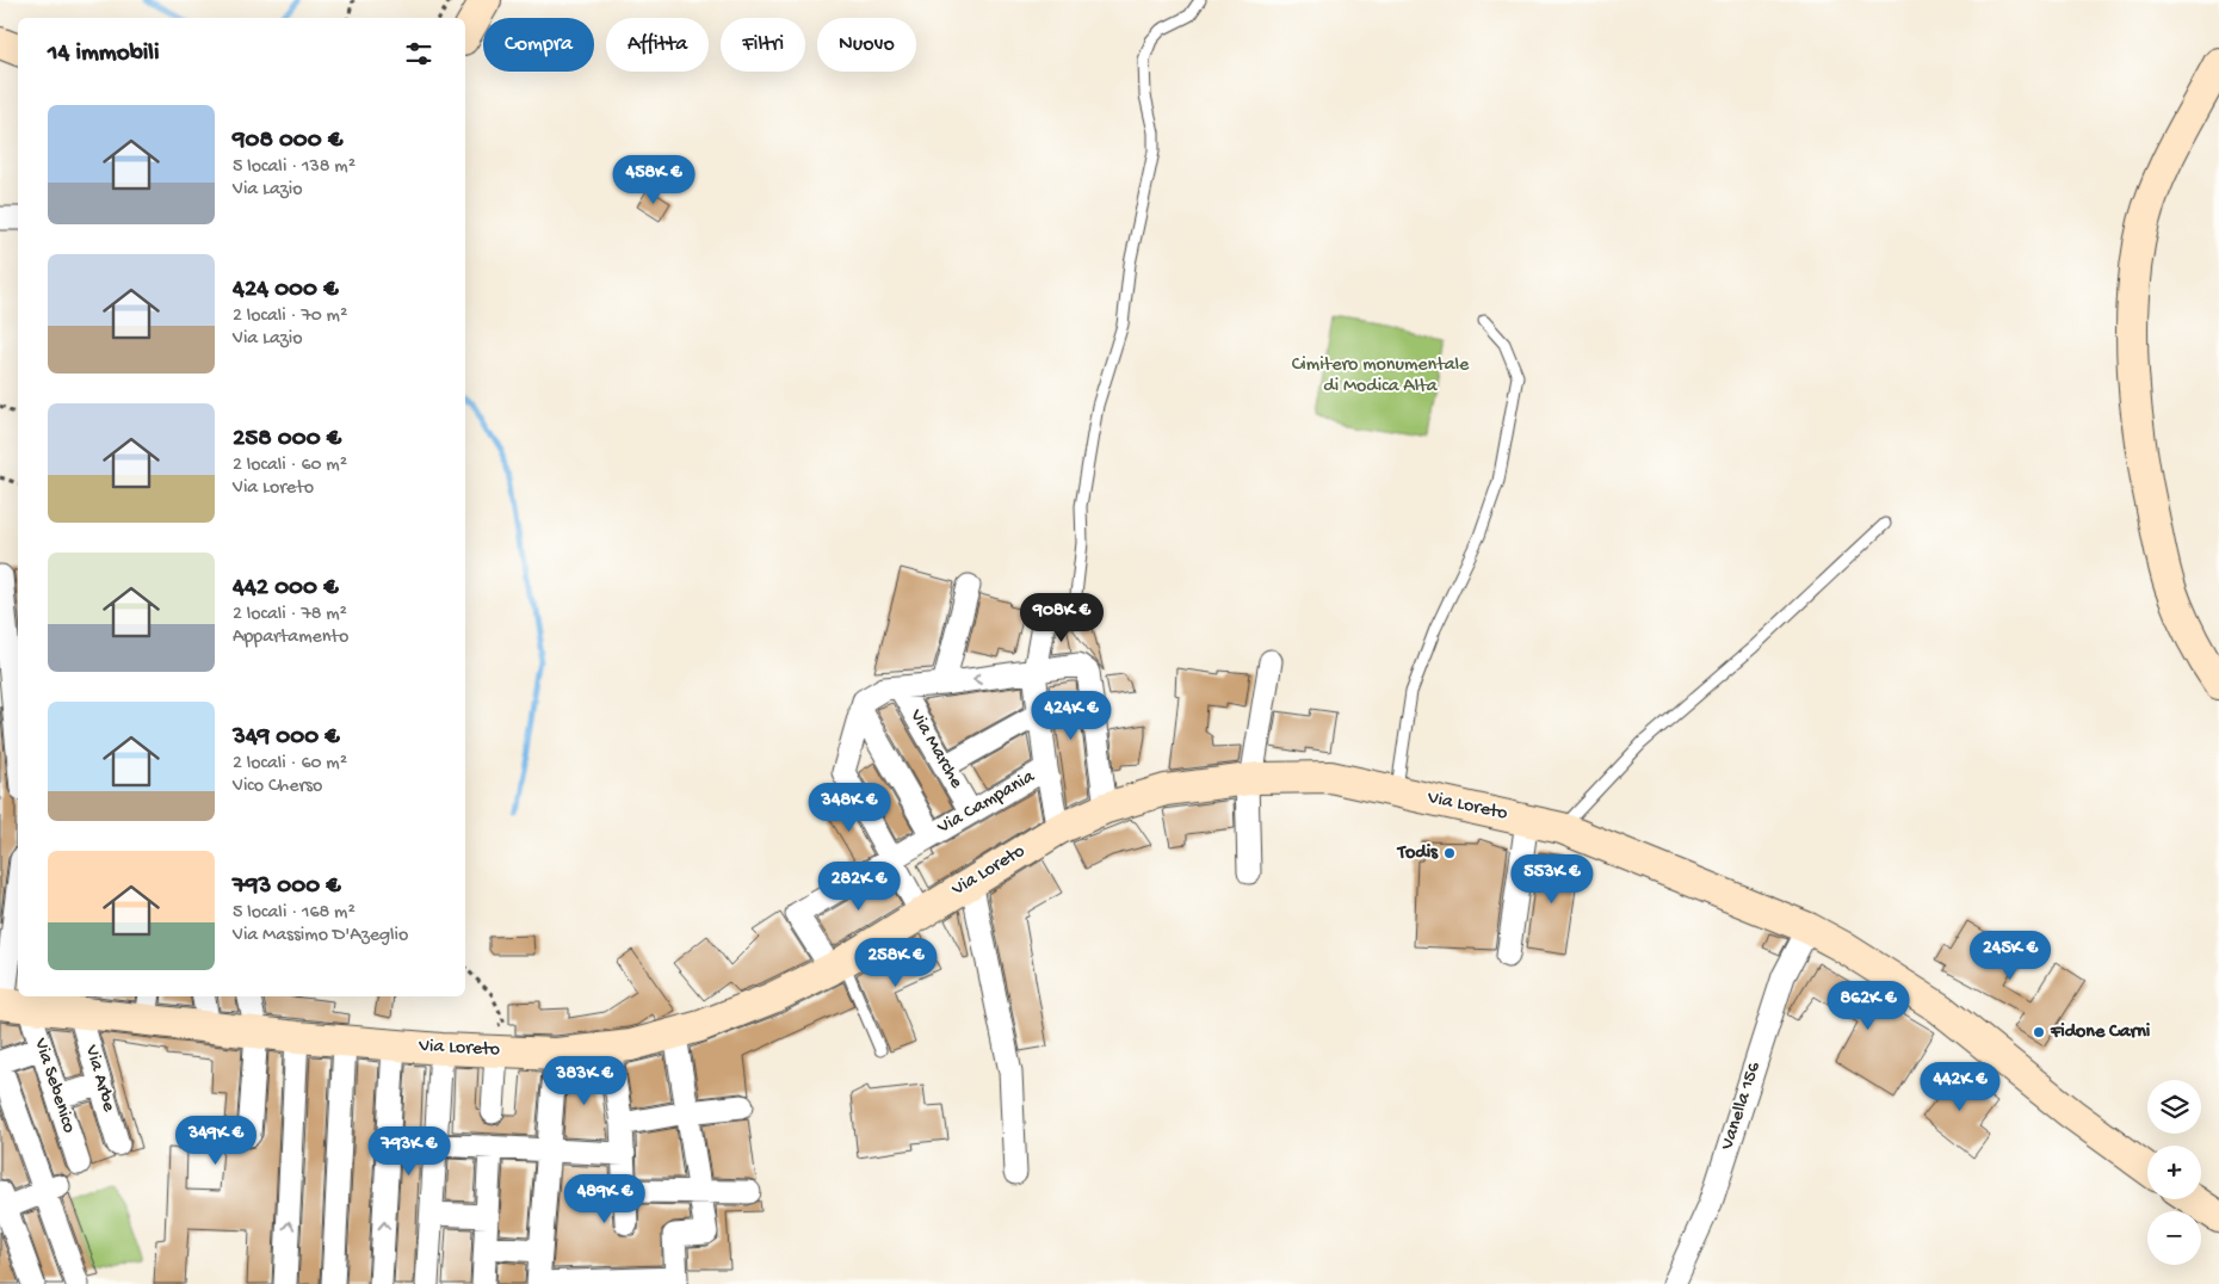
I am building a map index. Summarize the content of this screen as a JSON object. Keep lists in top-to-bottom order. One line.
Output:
{"streets":{"street":["Via Marche","Via Campania","Via Loreto","Via Arbe","Via Sebenico","Vanella 156"]},"crossings":[["Via Marche","Via Campania"],["Via Campania","Via Loreto"],["Via Loreto","Via Arbe"],["Via Loreto","Via Sebenico"],["Via Loreto","Vanella 156"]],"parks":["Cimitero monumentale di Modica Alta"],"places":["Todis","Fidone Carni"],"page":{"chip":["Compra","Affitta","Filtri","Nuovo"],"heading":"14 immobili","list":[{"name":"908 000 €","note":"5 locali · 138 m² · Via Lazio"},{"name":"424 000 €","note":"2 locali · 70 m² · Via Lazio"},{"name":"258 000 €","note":"2 locali · 60 m² · Via Loreto"},{"name":"442 000 €","note":"2 locali · 78 m² · Appartamento"},{"name":"349 000 €","note":"2 locali · 60 m² · Vico Cherso"},{"name":"793 000 €","note":"5 locali · 168 m² · Via Massimo D'Azeglio"}],"price":["458K €","908K €","424K €","348K €","553K €","282K €","245K €","258K €","862K €","383K €","442K €","349K €","793K €","489K €"],"map_buttons":["+","−"]}}
